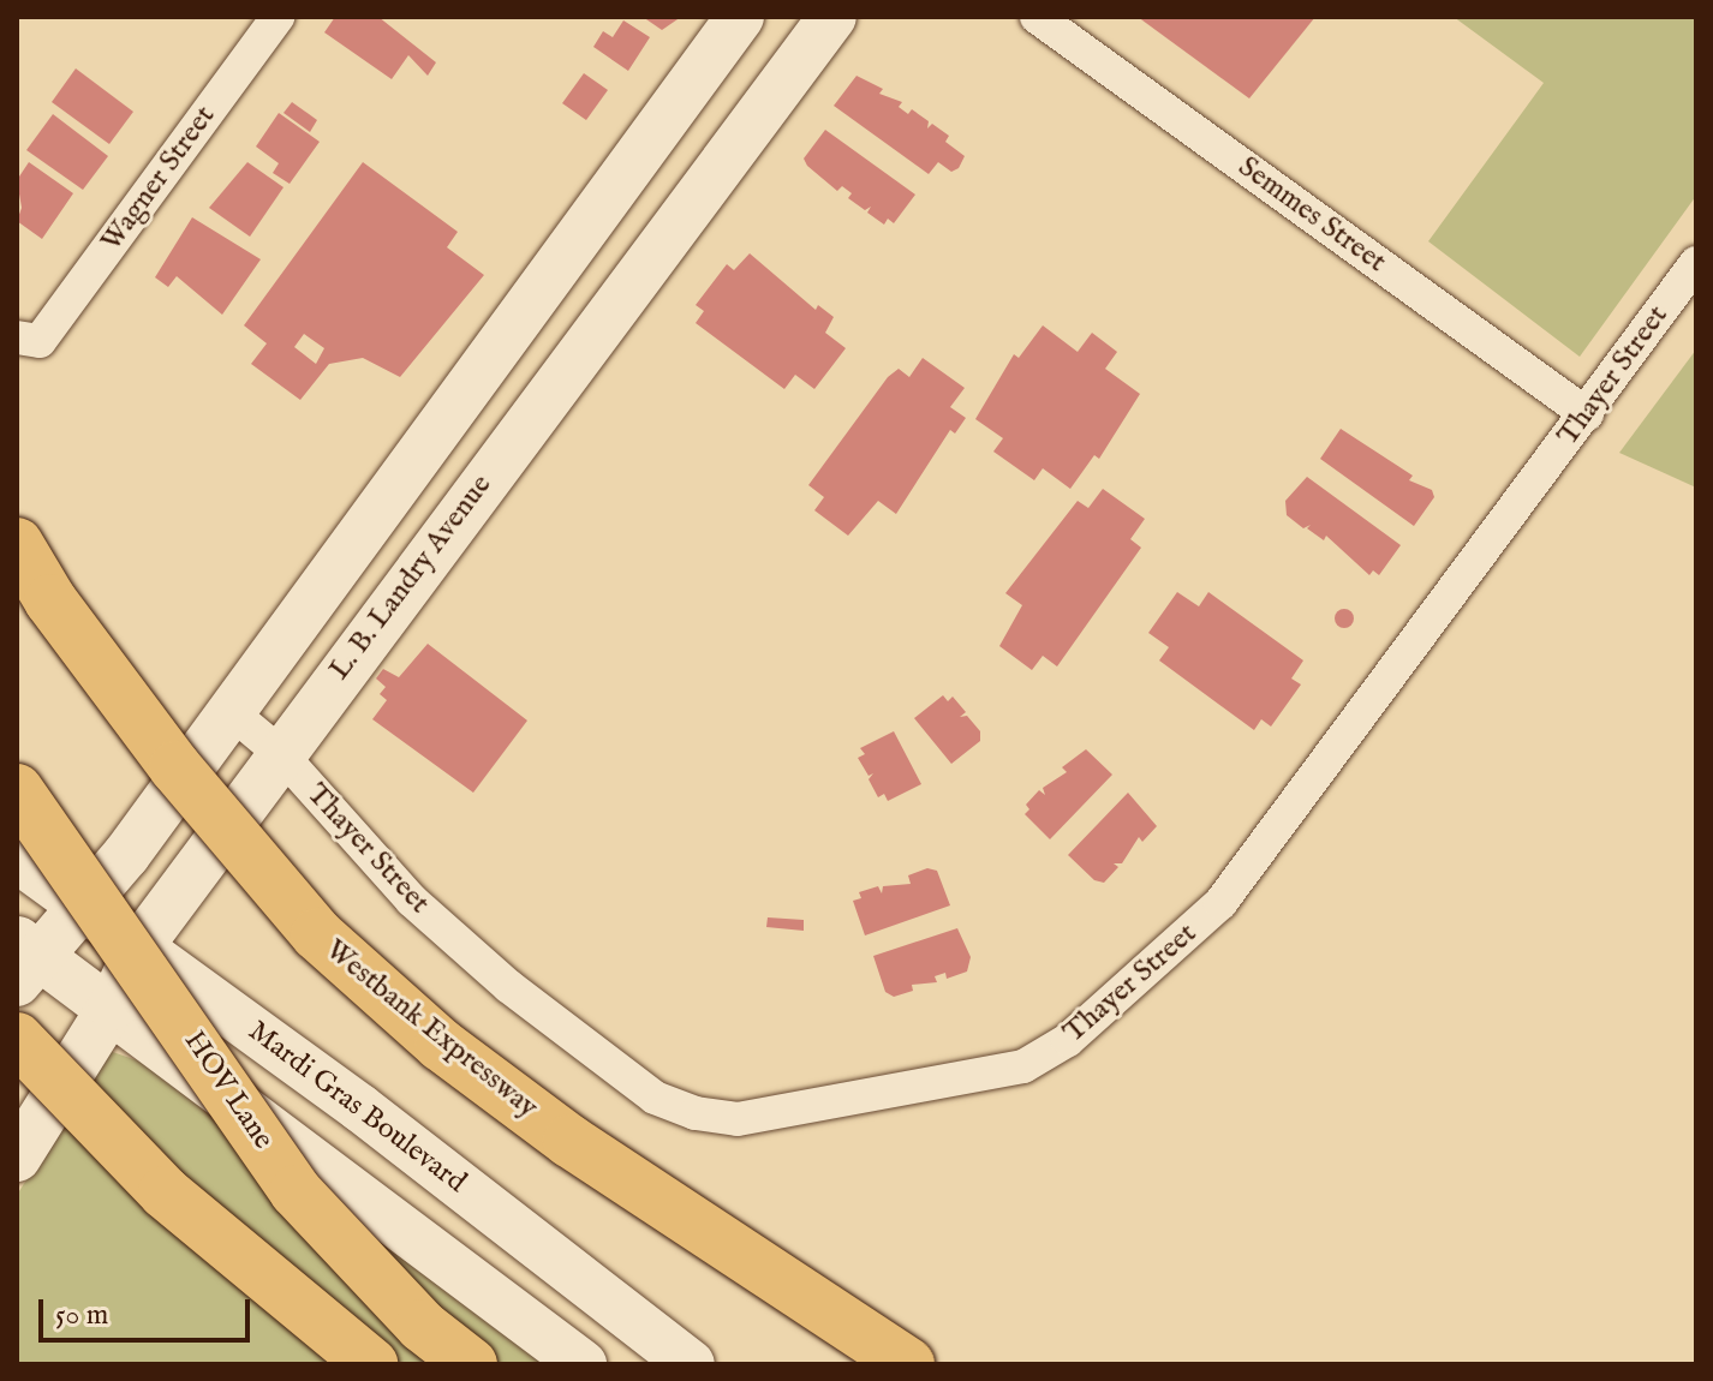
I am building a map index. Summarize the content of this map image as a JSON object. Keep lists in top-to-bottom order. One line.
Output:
{"streets":{"highway":["Westbank Expressway","HOV Lane"],"street":["Wagner Street","Semmes Street","Thayer Street","L. B. Landry Avenue","Mardi Gras Boulevard"]},"crossings":[["Semmes Street","Thayer Street"],["Thayer Street","L. B. Landry Avenue"],["L. B. Landry Avenue","Mardi Gras Boulevard"]],"scale_bar":"50 m"}
